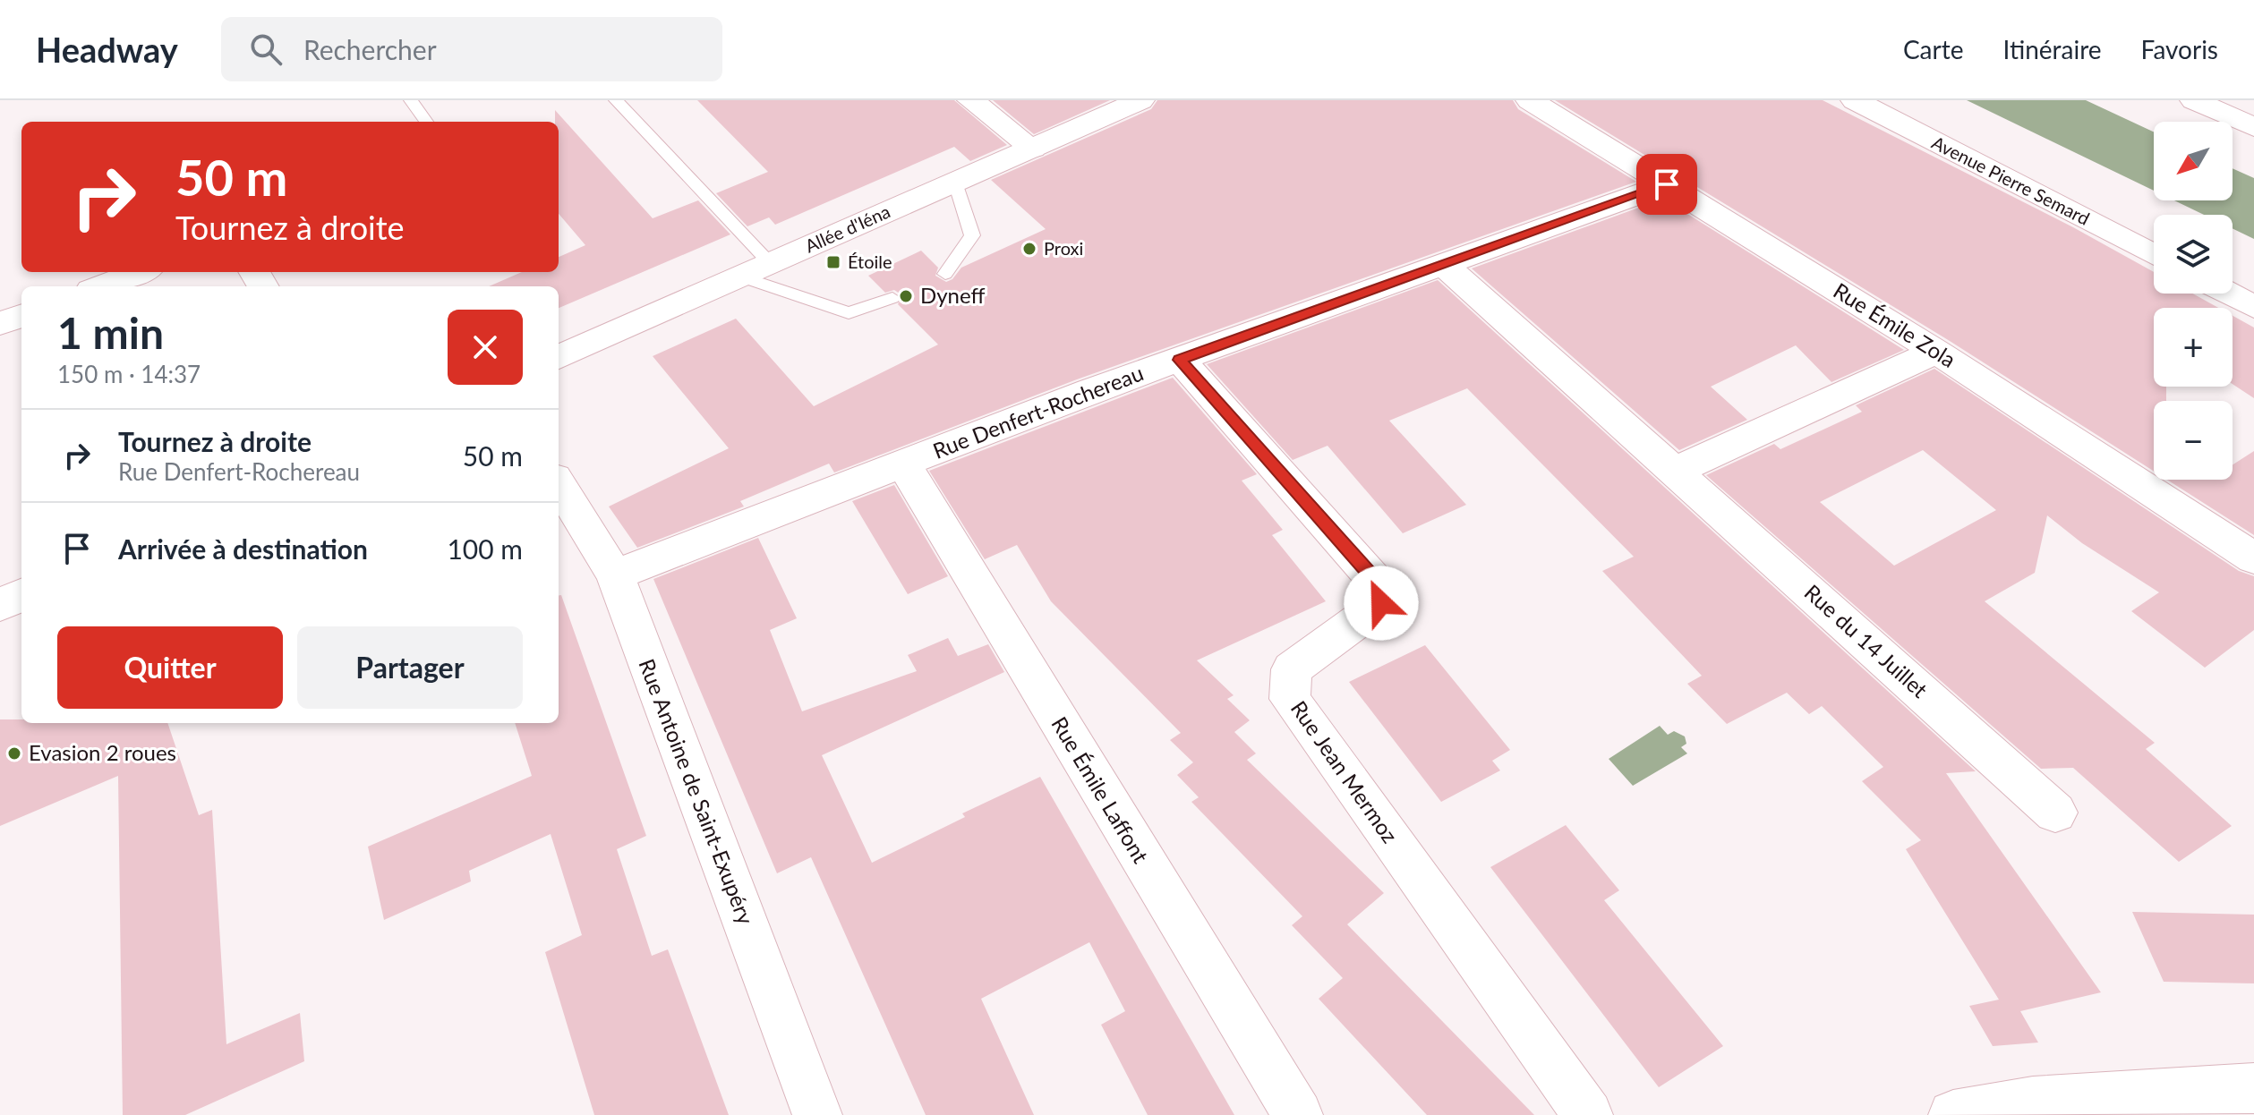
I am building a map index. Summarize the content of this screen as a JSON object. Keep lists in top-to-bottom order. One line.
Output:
{"streets":{"street":["Avenue Pierre Semard","Allée d'Iéna","Rue Émile Zola","Rue Denfert-Rochereau","Rue du 14 Juillet","Rue Jean Mermoz","Rue Émile Laffont","Rue Antoine de Saint-Exupéry"]},"crossings":[["Rue Émile Zola","Rue Denfert-Rochereau"],["Rue Denfert-Rochereau","Rue du 14 Juillet"],["Rue Denfert-Rochereau","Rue Jean Mermoz"],["Rue Denfert-Rochereau","Rue Émile Laffont"],["Rue Denfert-Rochereau","Rue Antoine de Saint-Exupéry"]],"places":{"other":["Proxi","Dyneff","Evasion 2 roues"],"transit":["Étoile"]},"north":"bottom left","page":{"header":"Headway","search":"Rechercher","nav":["Carte","Itinéraire","Favoris"],"map_buttons":["+","−"],"turn":["50 m","Tournez à droite"],"heading":["1 min","150 m · 14:37"],"list":[{"name":"Tournez à droite","note":"Rue Denfert-Rochereau","value":"50 m"},{"name":"Arrivée à destination","value":"100 m"}],"buttons":["Quitter","Partager"]}}
